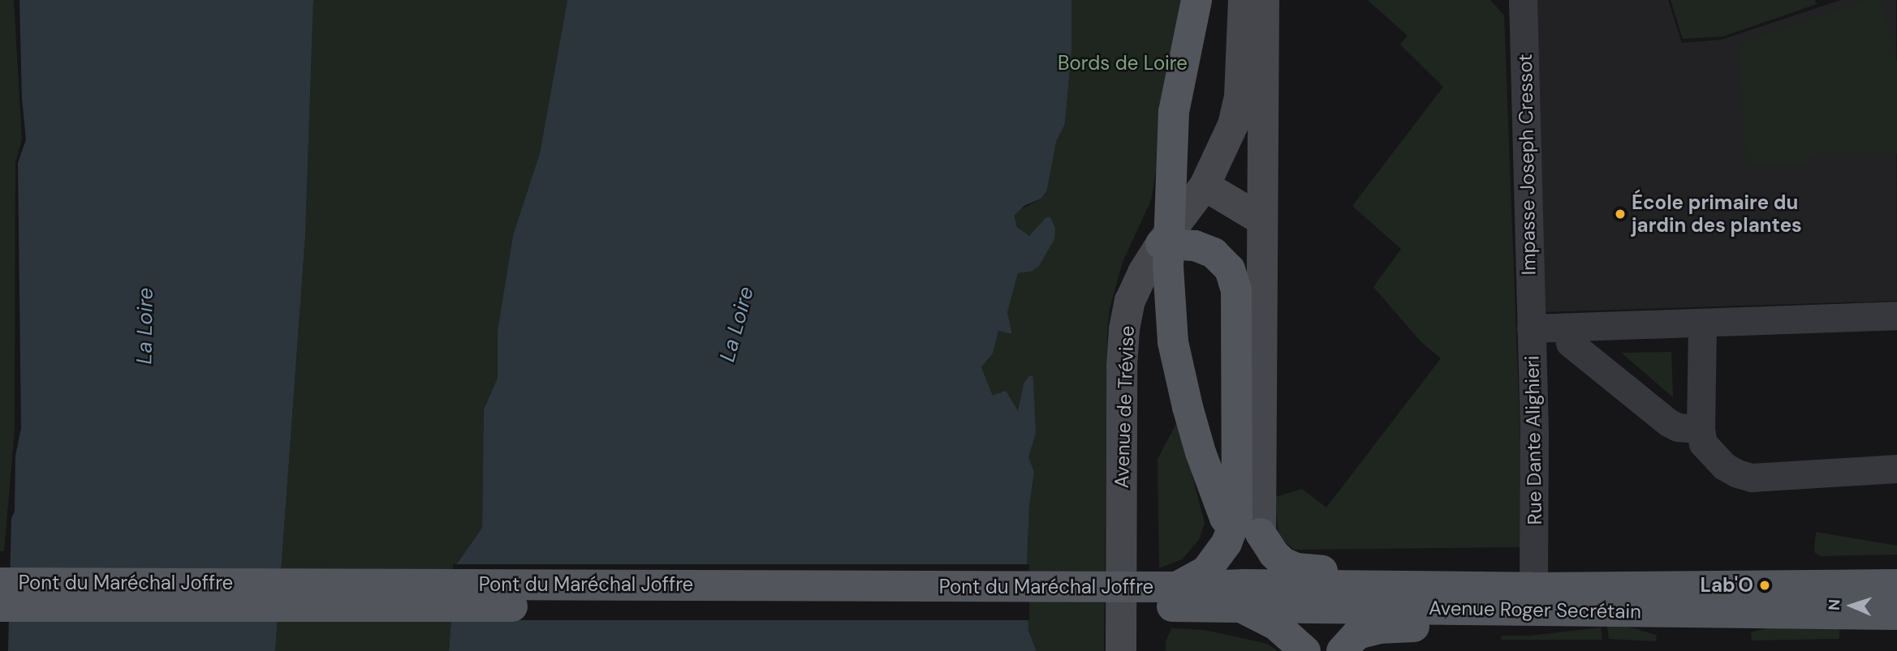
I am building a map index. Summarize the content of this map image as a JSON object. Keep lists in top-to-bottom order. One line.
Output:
{"streets":{"main road":["Pont du Maréchal Joffre","Avenue Roger Secrétain"],"street":["Impasse Joseph Cressot","Avenue de Trévise","Rue Dante Alighieri"]},"crossings":[["Impasse Joseph Cressot","Rue Dante Alighieri"],["Rue Dante Alighieri","Avenue Roger Secrétain"],["Pont du Maréchal Joffre","Avenue Roger Secrétain"]],"water":["La Loire"],"parks":["Bords de Loire"],"places":["École primaire du jardin des plantes","Lab'O"],"north":"left"}
